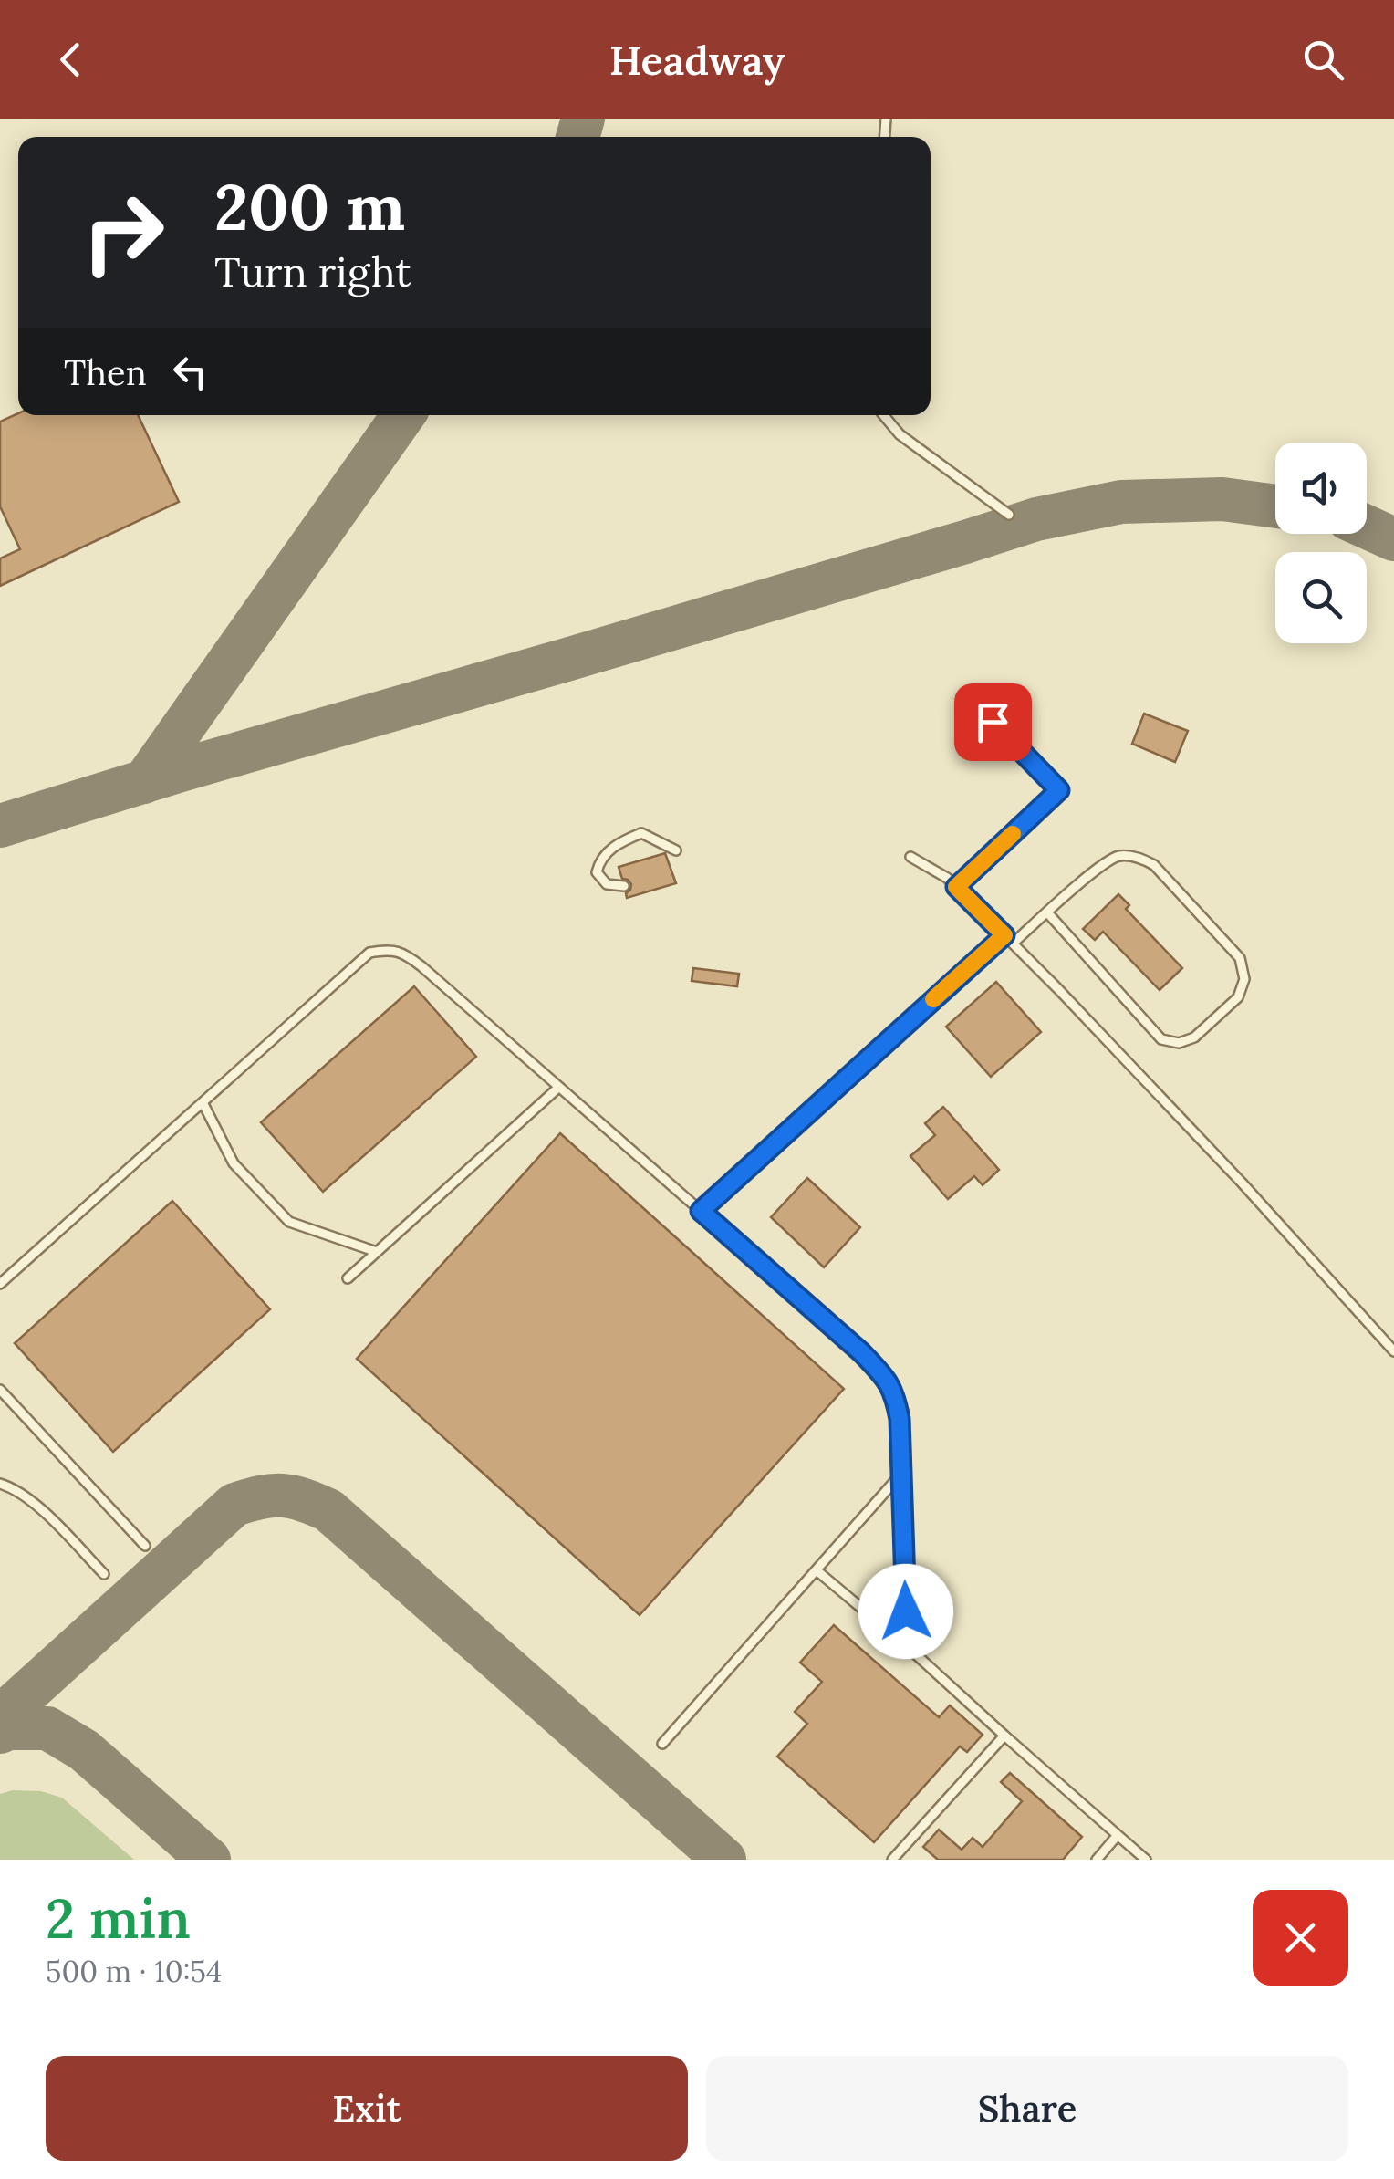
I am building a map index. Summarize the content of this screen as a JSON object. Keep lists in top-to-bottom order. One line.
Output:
{"page":{"header":"Headway","turn":["200 m","Turn right"],"then":"Then","heading":["2 min","500 m · 10:54"],"buttons":["Exit","Share"]}}
